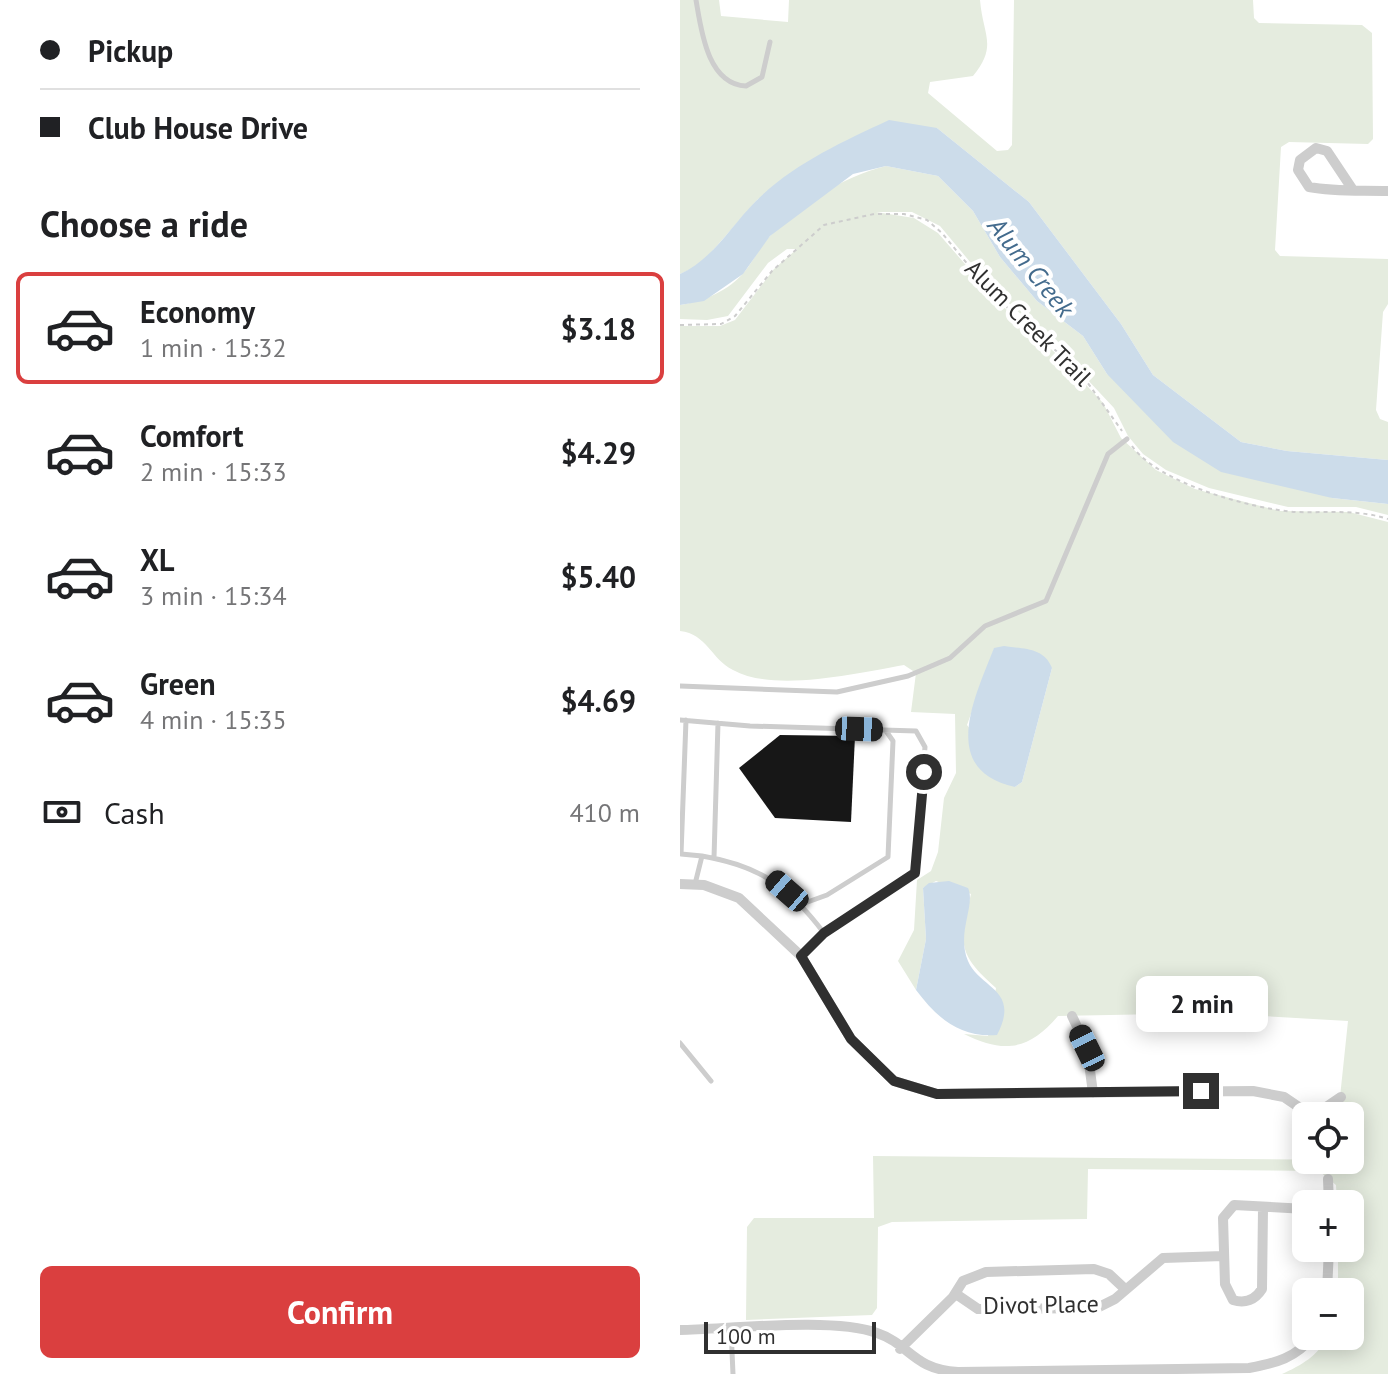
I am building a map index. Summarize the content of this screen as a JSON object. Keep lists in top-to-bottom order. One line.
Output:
{"streets":{"street":["Divot Place"],"path":["Alum Creek Trail"]},"water":["Alum Creek"],"scale_bar":"100 m","page":{"banner":["Pickup","Club House Drive"],"heading":"Choose a ride","list":[{"name":"Economy","note":"1 min · 15:32","value":"$3.18"},{"name":"Comfort","note":"2 min · 15:33","value":"$4.29"},{"name":"XL","note":"3 min · 15:34","value":"$5.40"},{"name":"Green","note":"4 min · 15:35","value":"$4.69"}],"pay":["Cash","410 m"],"bubble":"2 min","map_buttons":["+","−"],"buttons":"Confirm","scale":"100 m"}}
